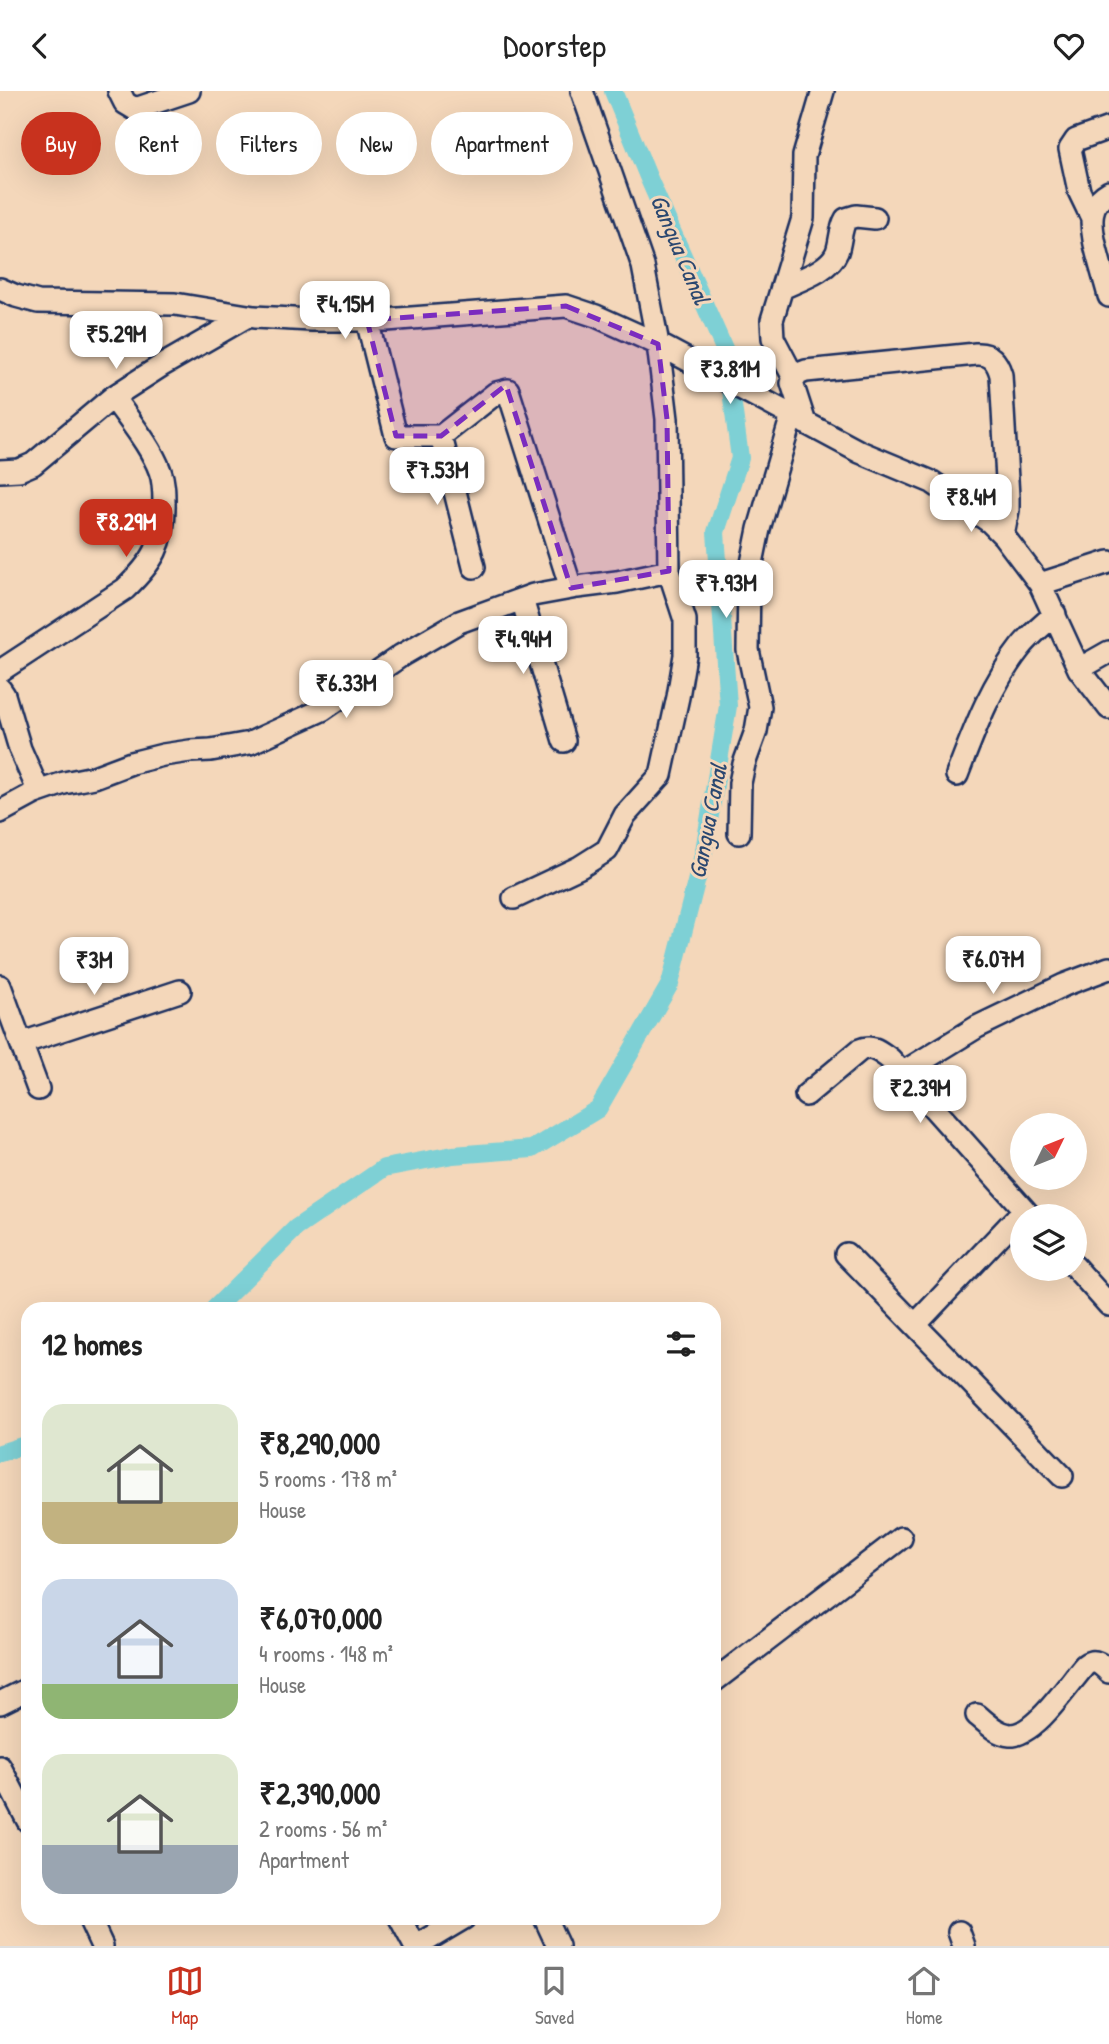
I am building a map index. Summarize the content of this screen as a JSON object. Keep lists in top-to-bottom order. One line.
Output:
{"water":["Gangua Canal"],"north":"top right","page":{"header":"Doorstep","chip":["Buy","Rent","Filters","New","Apartment"],"price":["₹4.15M","₹5.29M","₹3.81M","₹7.53M","₹8.4M","₹8.29M","₹7.93M","₹4.94M","₹6.33M","₹6.07M","₹3M","₹2.39M"],"heading":"12 homes","list":[{"name":"₹8,290,000","note":"5 rooms · 178 m² · House"},{"name":"₹6,070,000","note":"4 rooms · 148 m² · House"},{"name":"₹2,390,000","note":"2 rooms · 56 m² · Apartment"}],"tabs":["Map","Saved","Home"]}}
